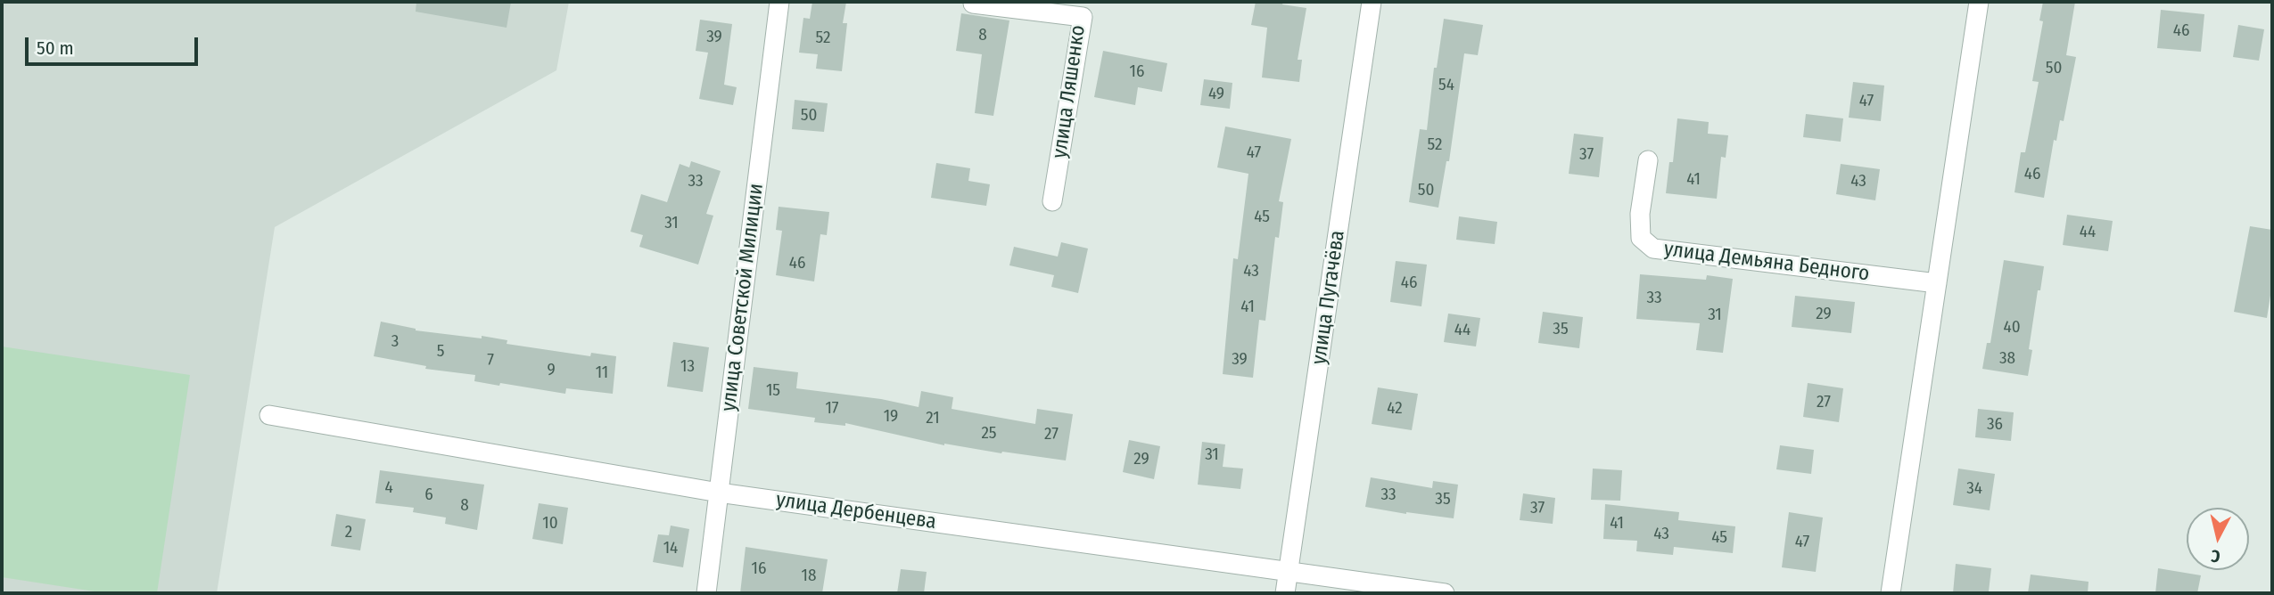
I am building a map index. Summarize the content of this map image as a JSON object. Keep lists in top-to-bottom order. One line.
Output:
{"streets":{"street":["улица Ляшенко","улица Демьяна Бедного","улица Советской Милиции","улица Пугачёва","улица Дербенцева"]},"crossings":[["улица Советской Милиции","улица Дербенцева"],["улица Пугачёва","улица Дербенцева"]],"house_numbers":["46","8","39","52","50","16","54","49","47","50","52","47","37","46","41","33","43","50","45","31","44","46","43","46","33","41","29","31","40","35","44","3","5","38","39","7","13","9","11","15","27","17","42","19","21","36","25","27","31","29","4","34","6","33","35","8","37","10","41","2","43","45","47","14","16","18"],"scale_bar":"50 m","north":"bottom"}
